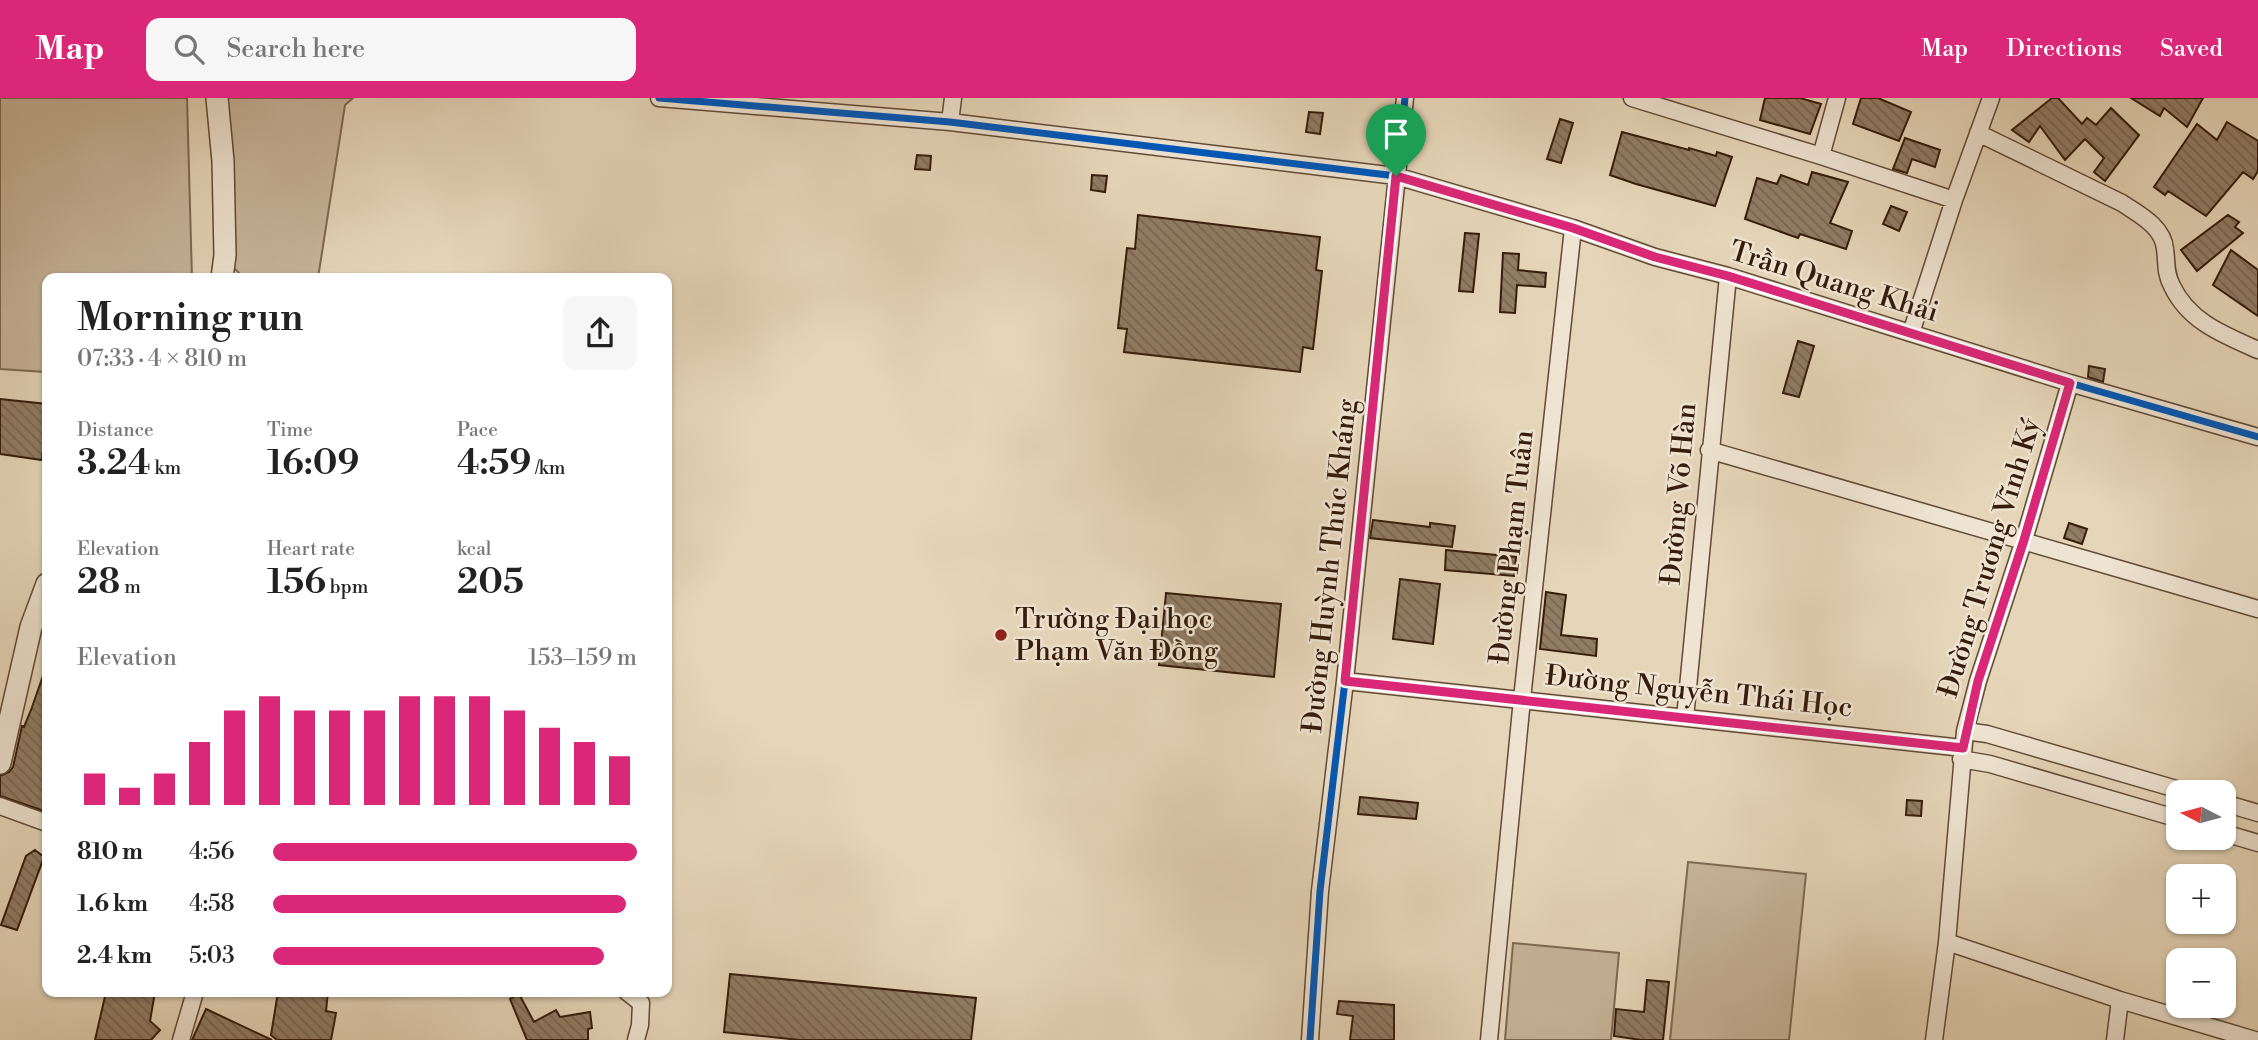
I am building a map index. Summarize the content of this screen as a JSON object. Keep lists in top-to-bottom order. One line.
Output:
{"streets":{"street":["Trần Quang Khải","Đường Võ Hàn","Đường Phạm Tuân","Đường Trương Vĩnh Ký","Đường Huỳnh Thúc Kháng","Đường Nguyễn Thái Học"]},"crossings":[["Trần Quang Khải","Đường Võ Hàn"],["Trần Quang Khải","Đường Phạm Tuân"],["Trần Quang Khải","Đường Trương Vĩnh Ký"],["Trần Quang Khải","Đường Huỳnh Thúc Kháng"],["Đường Võ Hàn","Đường Nguyễn Thái Học"],["Đường Phạm Tuân","Đường Nguyễn Thái Học"],["Đường Trương Vĩnh Ký","Đường Nguyễn Thái Học"],["Đường Huỳnh Thúc Kháng","Đường Nguyễn Thái Học"]],"places":["Trường Đại học Phạm Văn Đồng"],"north":"left","page":{"header":"Map","search":"Search here","nav":["Map","Directions","Saved"],"heading":["Morning run","07:33 · 4 × 810 m"],"stats":[["Distance","3.24 km"],["Time","16:09"],["Pace","4:59 /km"],["Elevation","28 m"],["Heart rate","156 bpm"],["kcal","205"]],"chart":["Elevation","153–159 m"],"map_buttons":["+","−"],"list":[{"name":"810 m","note":"4:56"},{"name":"1.6 km","note":"4:58"},{"name":"2.4 km","note":"5:03"}]}}
